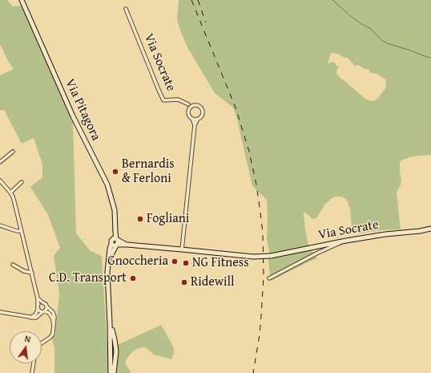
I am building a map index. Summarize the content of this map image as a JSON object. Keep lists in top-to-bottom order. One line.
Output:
{"streets":{"street":["Via Socrate","Via Pitagora"]},"places":["Bernardis & Ferloni","Fogliani","Gnoccheria","NG Fitness","C.D. Transport","Ridewill"],"north":"top"}
